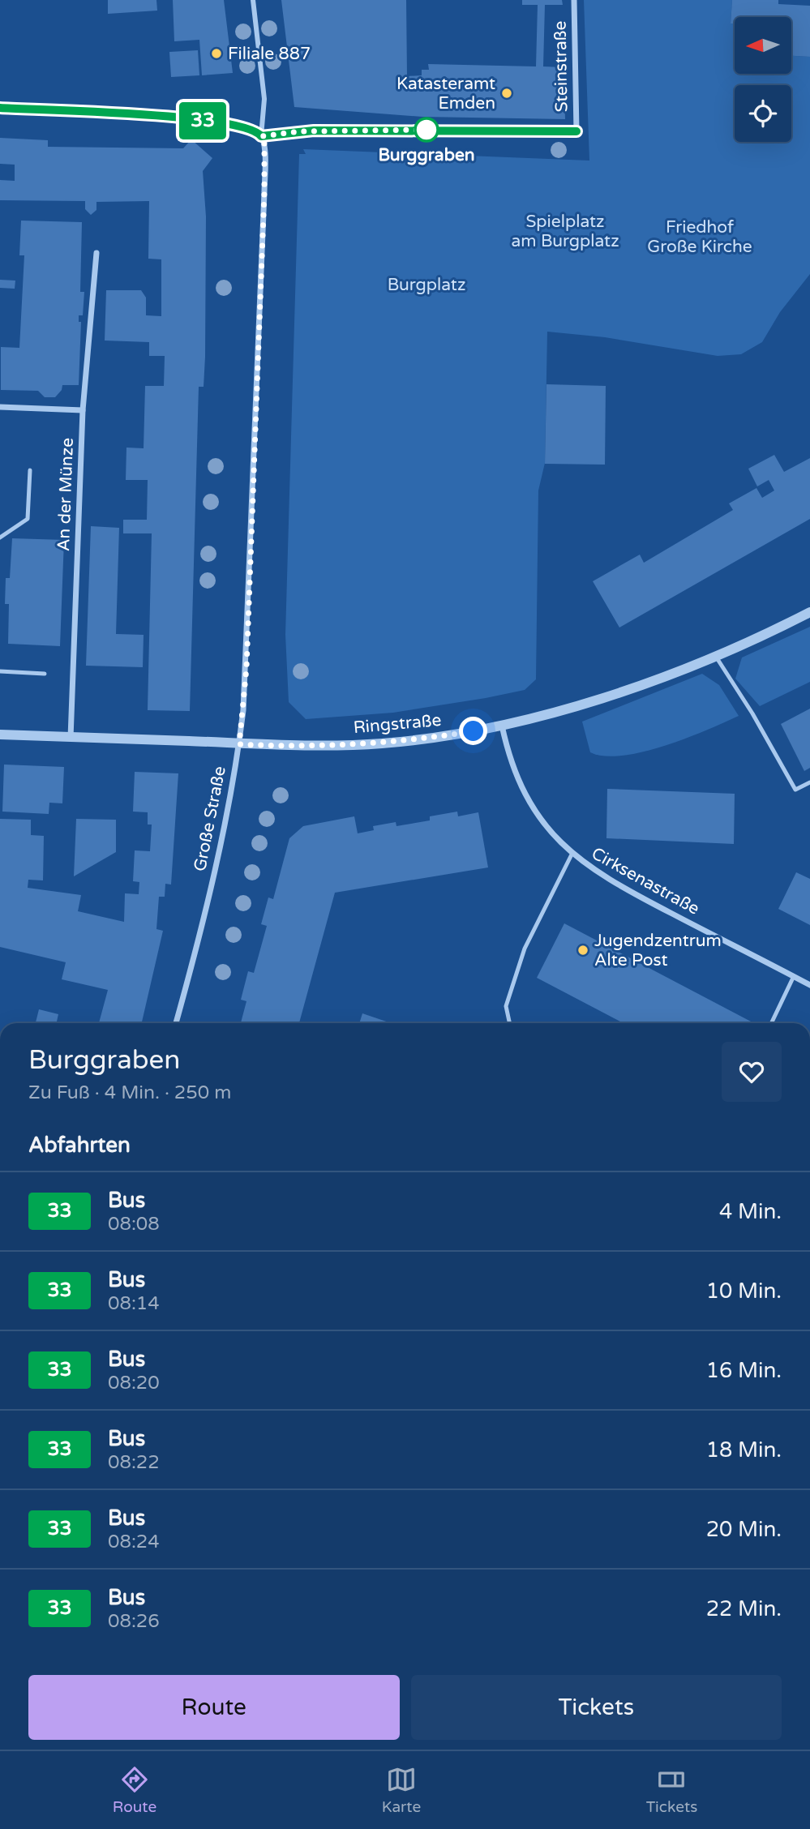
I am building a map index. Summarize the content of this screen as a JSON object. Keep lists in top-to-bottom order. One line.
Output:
{"streets":{"street":["Steinstraße","An der Münze","Ringstraße","Große Straße","Cirksenastraße"]},"crossings":[["Steinstraße","Große Straße"],["An der Münze","Ringstraße"],["Ringstraße","Große Straße"],["Ringstraße","Cirksenastraße"]],"parks":["Spielplatz am Burgplatz","Friedhof Große Kirche","Burgplatz"],"places":["Filiale 887","Katasteramt Emden","Burggraben","Jugendzentrum Alte Post"],"lines":["bus line 33"],"north":"left","page":{"on_map":"33","heading":[["Burggraben","Zu Fuß · 4 Min. · 250 m"],"Abfahrten"],"list":[{"mark":"33","name":"Bus","note":"08:08","value":"4 Min."},{"mark":"33","name":"Bus","note":"08:14","value":"10 Min."},{"mark":"33","name":"Bus","note":"08:20","value":"16 Min."},{"mark":"33","name":"Bus","note":"08:22","value":"18 Min."},{"mark":"33","name":"Bus","note":"08:24","value":"20 Min."},{"mark":"33","name":"Bus","note":"08:26","value":"22 Min."}],"buttons":["Route","Tickets"],"tabs":["Route","Karte","Tickets"]}}
